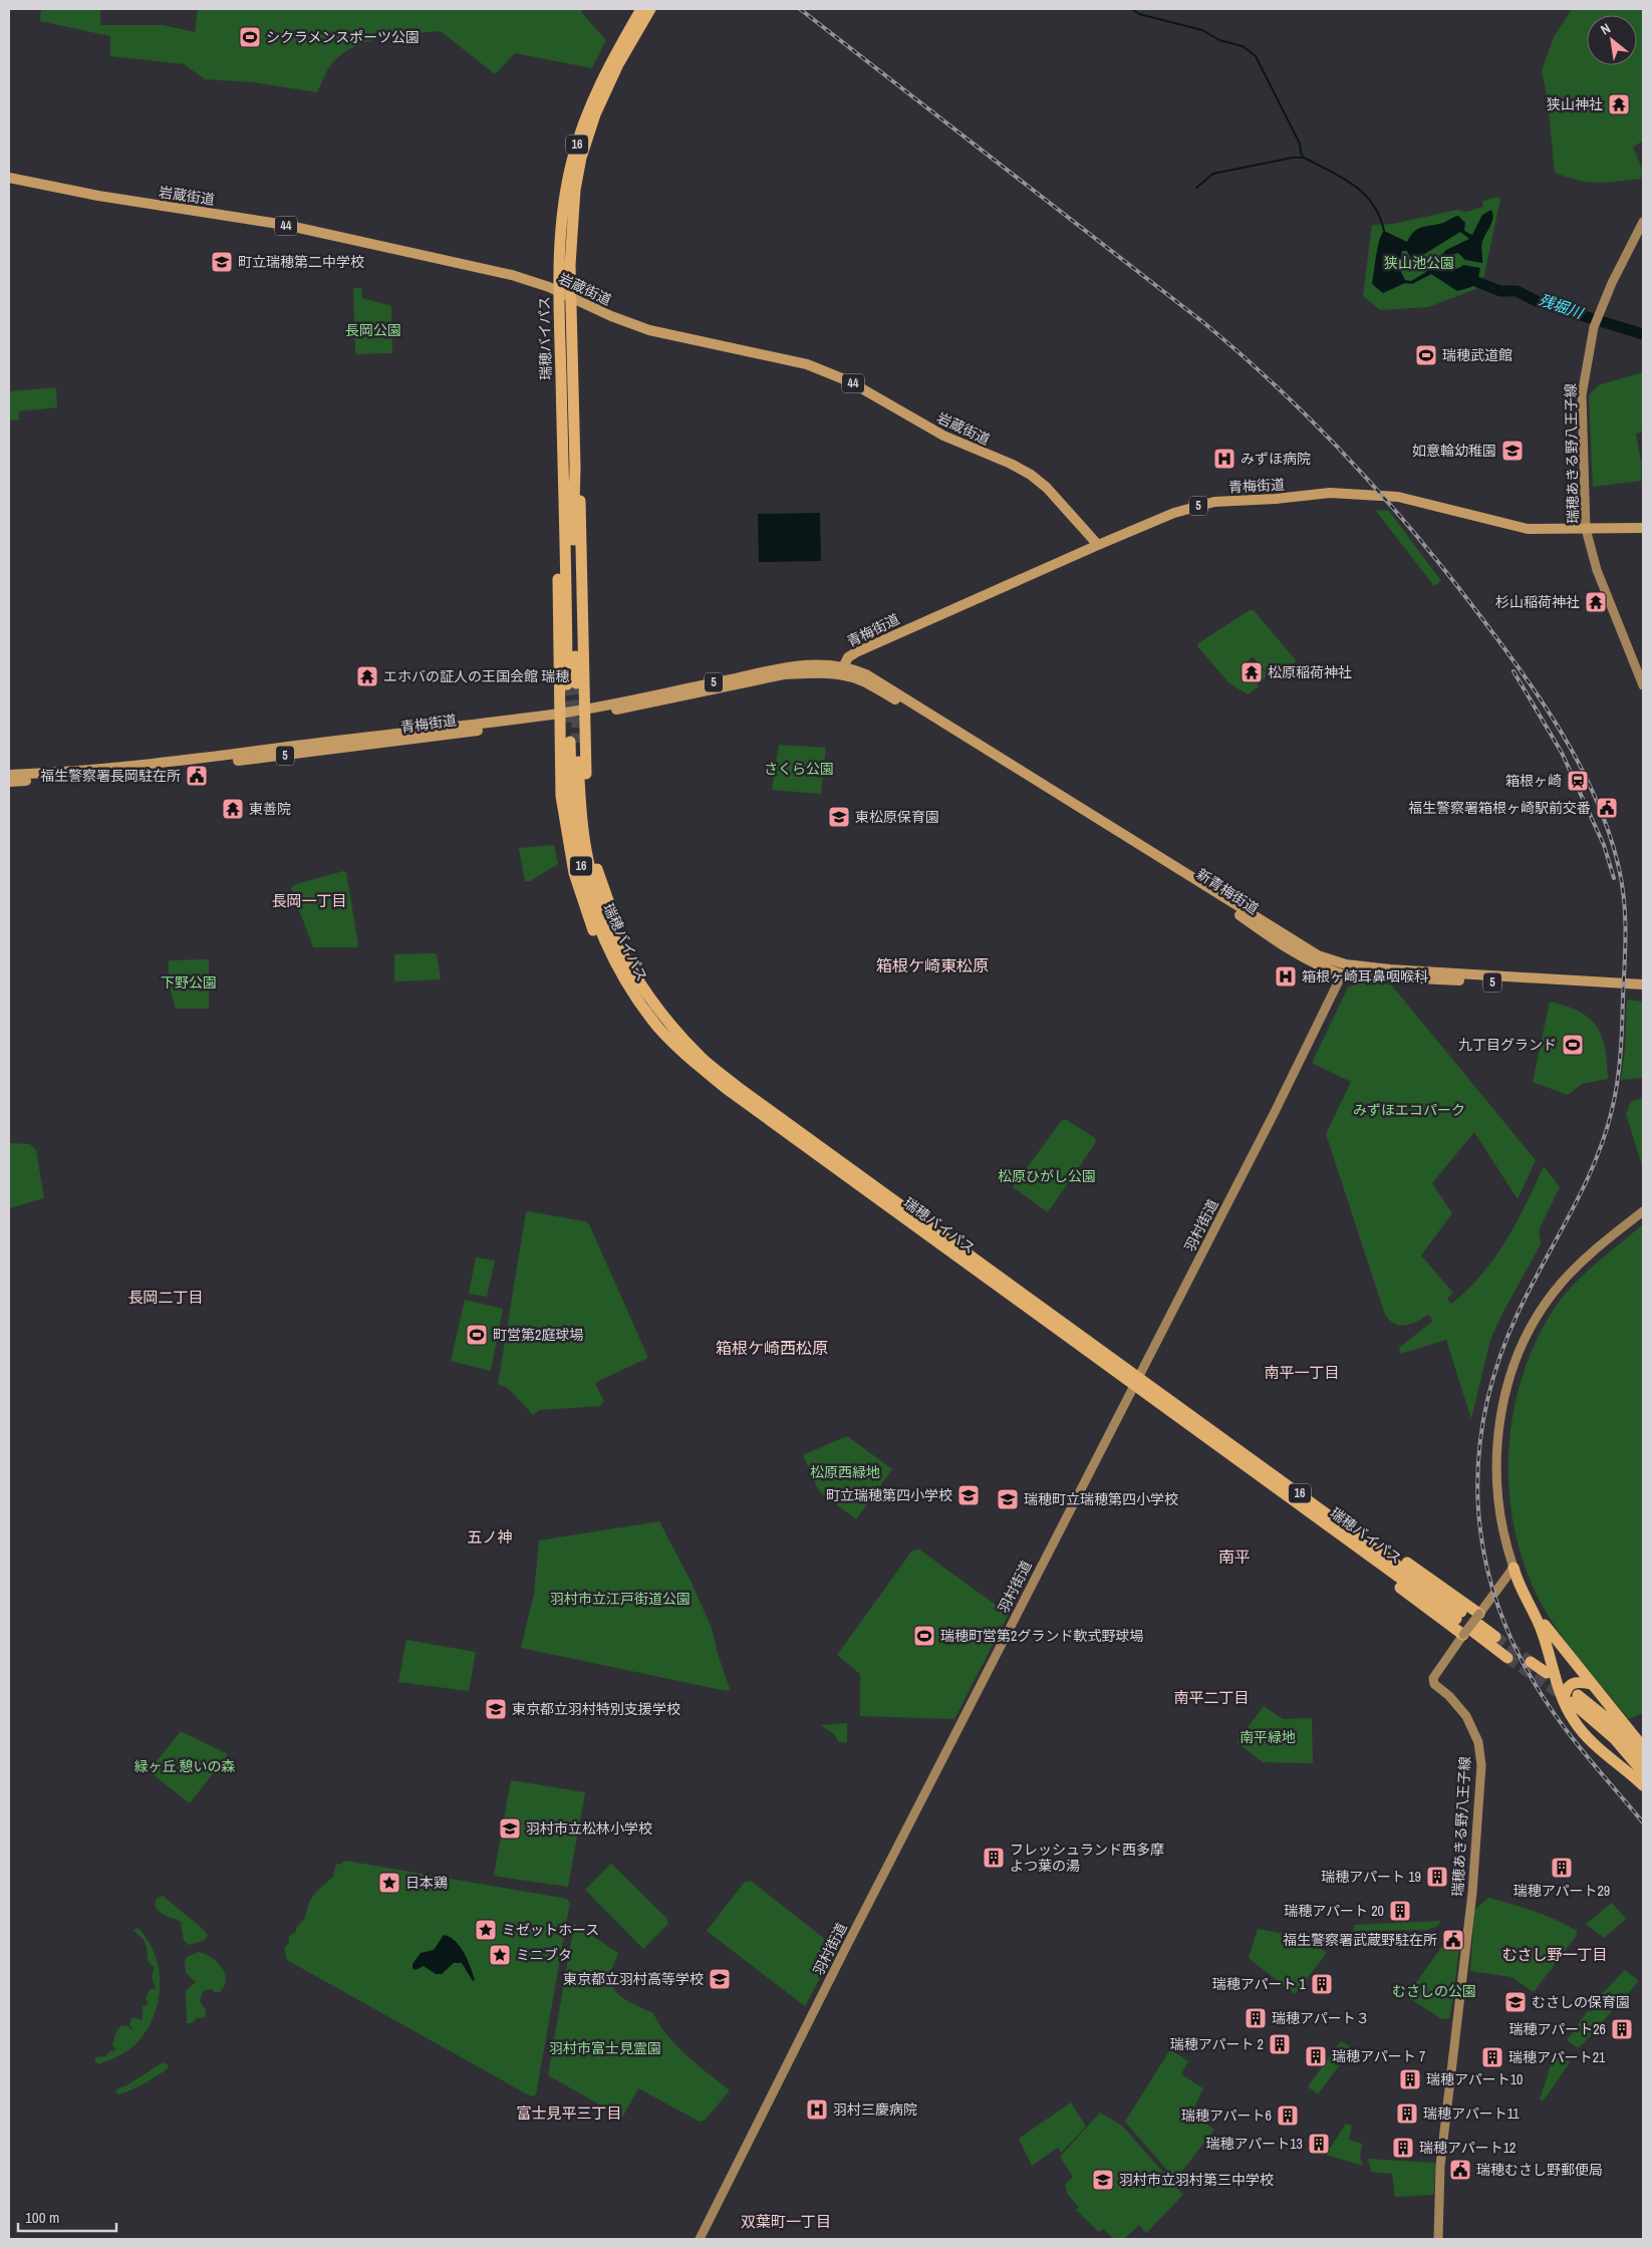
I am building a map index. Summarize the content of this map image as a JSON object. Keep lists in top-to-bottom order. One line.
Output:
{"streets":{"highway":["16","瑞穂バイパス"],"main road":["岩蔵街道","44","瑞穂あきる野八王子線","青梅街道","5","新青梅街道","羽村街道"]},"crossings":[["岩蔵街道","瑞穂バイパス"],["岩蔵街道","青梅街道"],["瑞穂バイパス","羽村街道"],["瑞穂あきる野八王子線","青梅街道"],["青梅街道","新青梅街道"],["新青梅街道","羽村街道"]],"districts":["長岡一丁目","箱根ケ崎東松原","長岡二丁目","箱根ケ崎西松原","南平一丁目","五ノ神","南平","南平二丁目","むさし野一丁目","富士見平三丁目","双葉町一丁目"],"water":["残堀川"],"parks":["狭山池公園","長岡公園","さくら公園","下野公園","みずほエコパーク","松原ひがし公園","松原西緑地","羽村市立江戸街道公園","南平緑地","緑ヶ丘 憩いの森","むさしの公園","羽村市富士見霊園"],"places":{"sports":["シクラメンスポーツ公園","瑞穂武道館","九丁目グランド","町営第2庭球場","瑞穂町営第2グランド軟式野球場"],"temple":["狭山神社","杉山稲荷神社","松原稲荷神社","エホバの証人の王国会館 瑞穂","東善院"],"school or university":["町立瑞穂第二中学校","如意輪幼稚園","東松原保育園","町立瑞穂第四小学校","瑞穂町立瑞穂第四小学校","東京都立羽村特別支援学校","羽村市立松林小学校","東京都立羽村高等学校","むさしの保育園","羽村市立羽村第三中学校"],"hospital":["みずほ病院","箱根ヶ崎耳鼻咽喉科","羽村三慶病院"],"public building":["福生警察署長岡駐在所","福生警察署箱根ヶ崎駅前交番","福生警察署武蔵野駐在所","瑞穂むさし野郵便局"],"station":["箱根ヶ崎"],"building":["フレッシュランド西多摩 よつ葉の湯","瑞穂アパート29","瑞穂アパート 19","瑞穂アパート 20","瑞穂アパート 1","瑞穂アパート３","瑞穂アパート26","瑞穂アパート 2","瑞穂アパート 7","瑞穂アパート21","瑞穂アパート10","瑞穂アパート11","瑞穂アパート6","瑞穂アパート13","瑞穂アパート12"],"place":["日本鶏","ミゼットホース","ミニブタ"]},"scale_bar":"100 m","north":"top left"}
